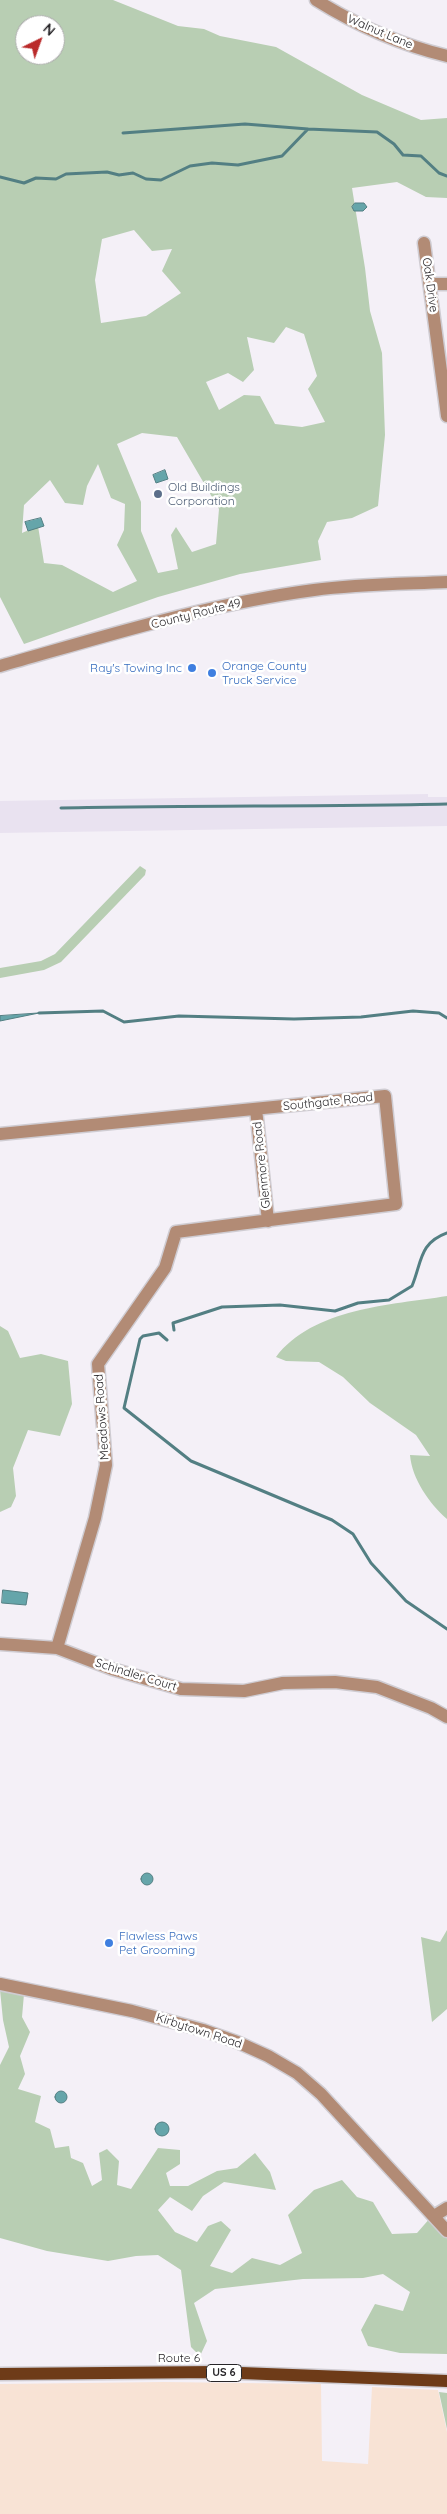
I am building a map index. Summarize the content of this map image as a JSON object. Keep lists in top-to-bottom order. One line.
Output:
{"streets":{"main road":["Route 6","US 6"],"street":["Walnut Lane","Oak Drive","County Route 49","Southgate Road","Glenmore Road","Meadows Road","Schindler Court","Kirbytown Road"]},"crossings":[["Southgate Road","Glenmore Road"],["Southgate Road","Meadows Road"],["Meadows Road","Schindler Court"]],"places":["Old Buildings Corporation","Ray's Towing Inc","Orange County Truck Service","Flawless Paws Pet Grooming"],"north":"top right"}
